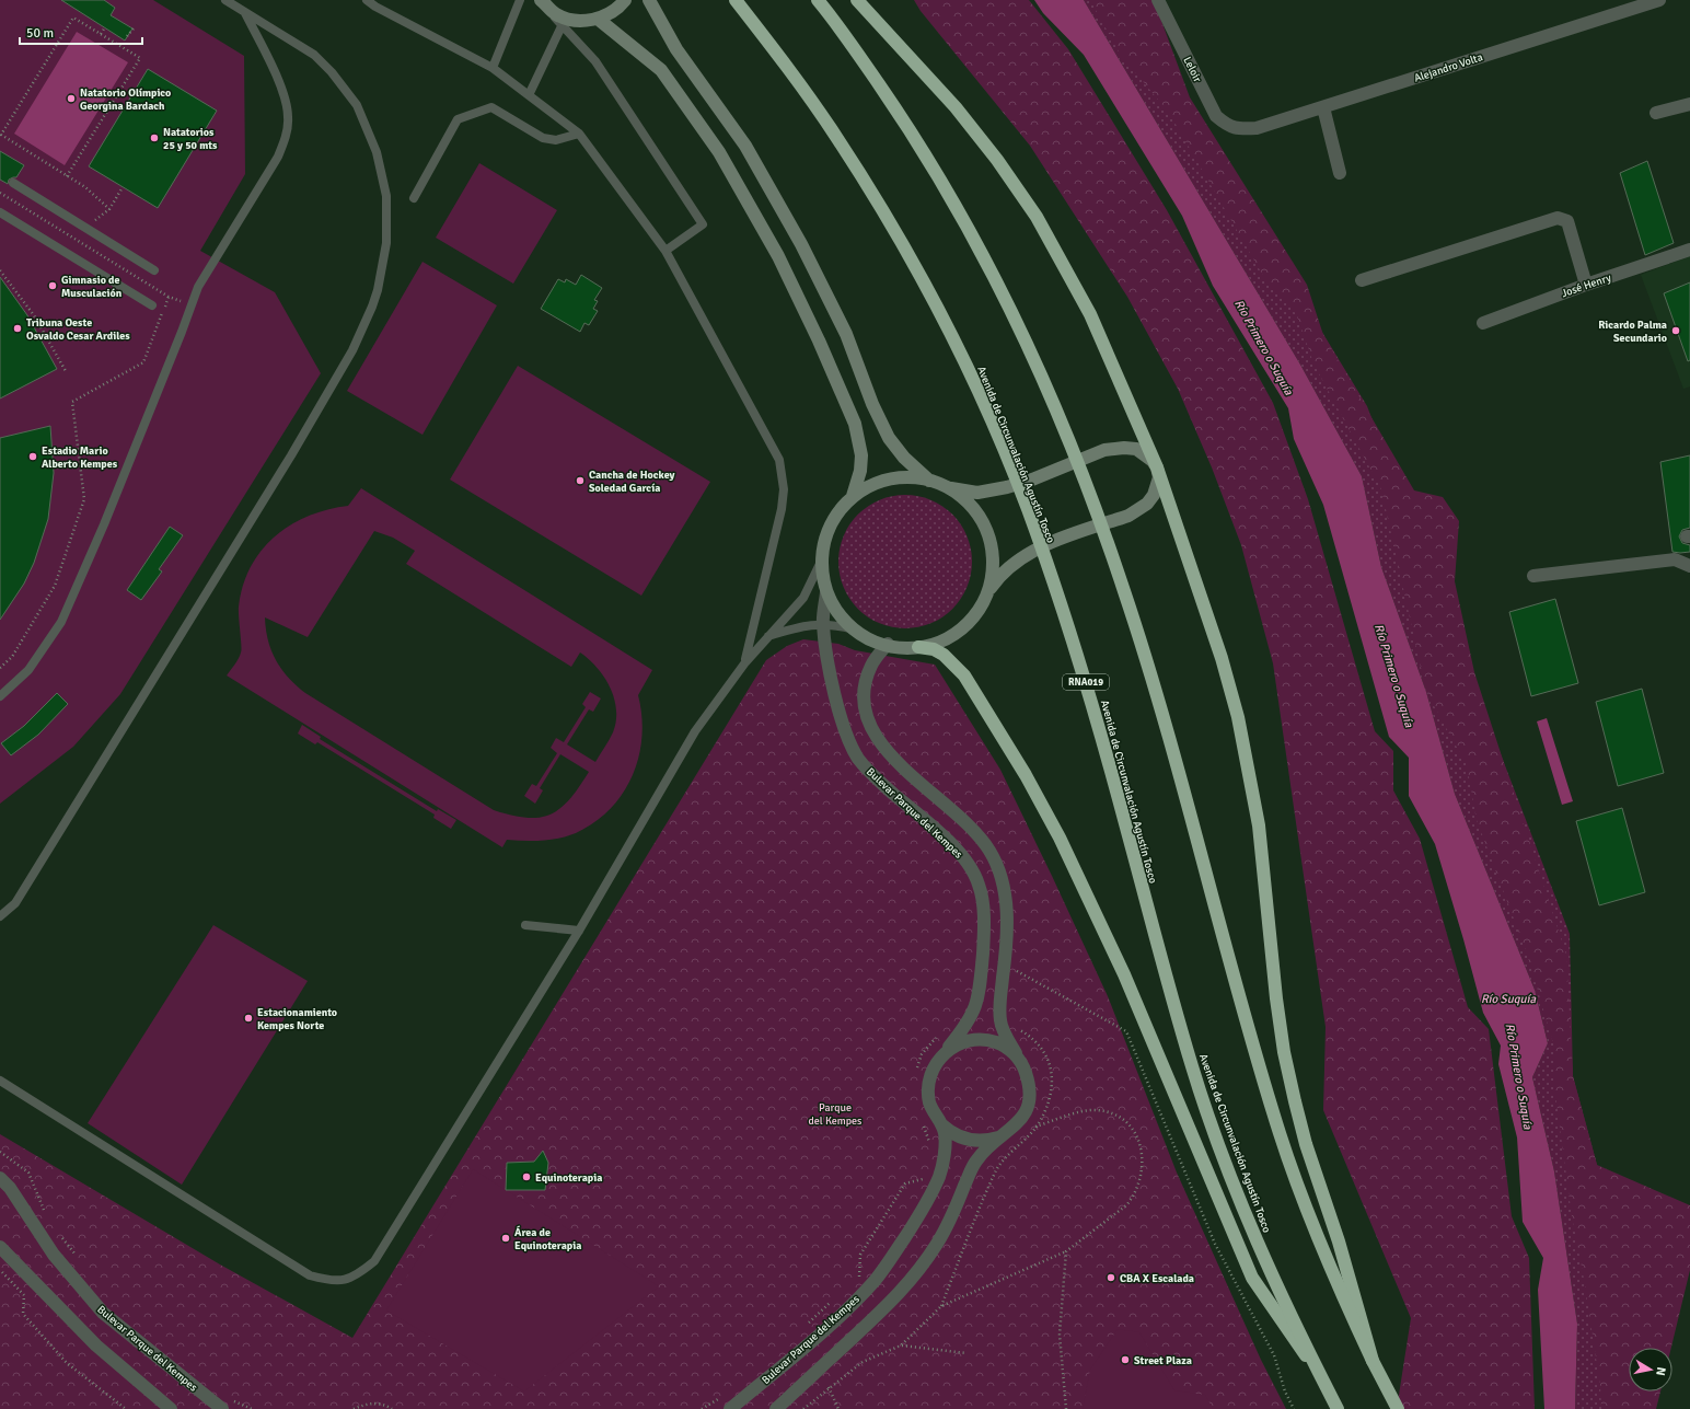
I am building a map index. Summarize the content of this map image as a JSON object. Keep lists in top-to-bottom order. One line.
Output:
{"streets":{"highway":["Avenida de Circunvalación Agustín Tosco","RNA019"],"street":["Alejandro Volta","Leloir","José Henry","Bulevar Parque del Kempes"]},"crossings":[["Alejandro Volta","Leloir"]],"water":["Río Primero o Suquía","Río Suquía"],"parks":["Parque del Kempes"],"places":["Natatorio Olímpico Georgina Bardach","Natatorios 25 y 50 mts","Gimnasio de Musculación","Tribuna Oeste Osvaldo Cesar Ardiles","Ricardo Palma Secundario","Estadio Mario Alberto Kempes","Cancha de Hockey Soledad García","Estacionamiento Kempes Norte","Equinoterapia","Área de Equinoterapia","CBA X Escalada","Street Plaza"],"scale_bar":"50 m","north":"right"}
